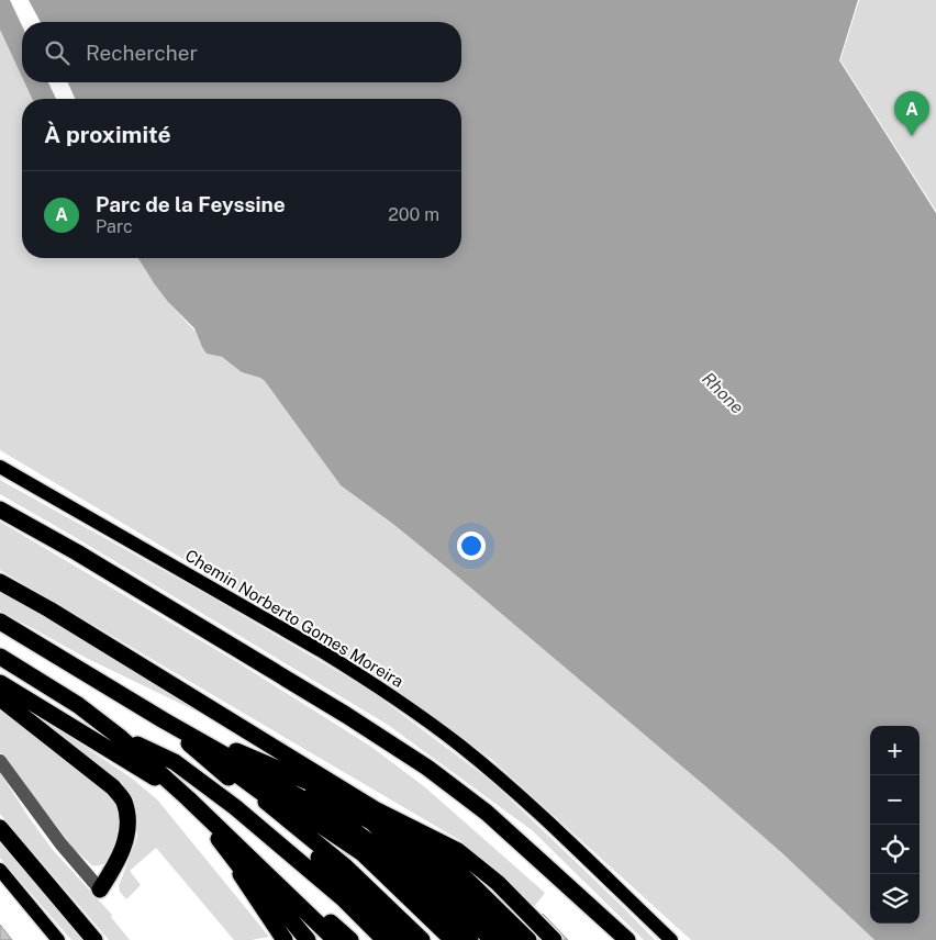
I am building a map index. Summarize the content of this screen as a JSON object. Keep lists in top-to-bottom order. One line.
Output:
{"streets":{"main road":["Chemin Norberto Gomes Moreira"]},"water":["Rhone"],"page":{"search":"Rechercher","pins":"A","heading":"À proximité","list":[{"mark":"A","name":"Parc de la Feyssine","note":"Parc","value":"200 m"}],"map_buttons":["+","−"]}}
